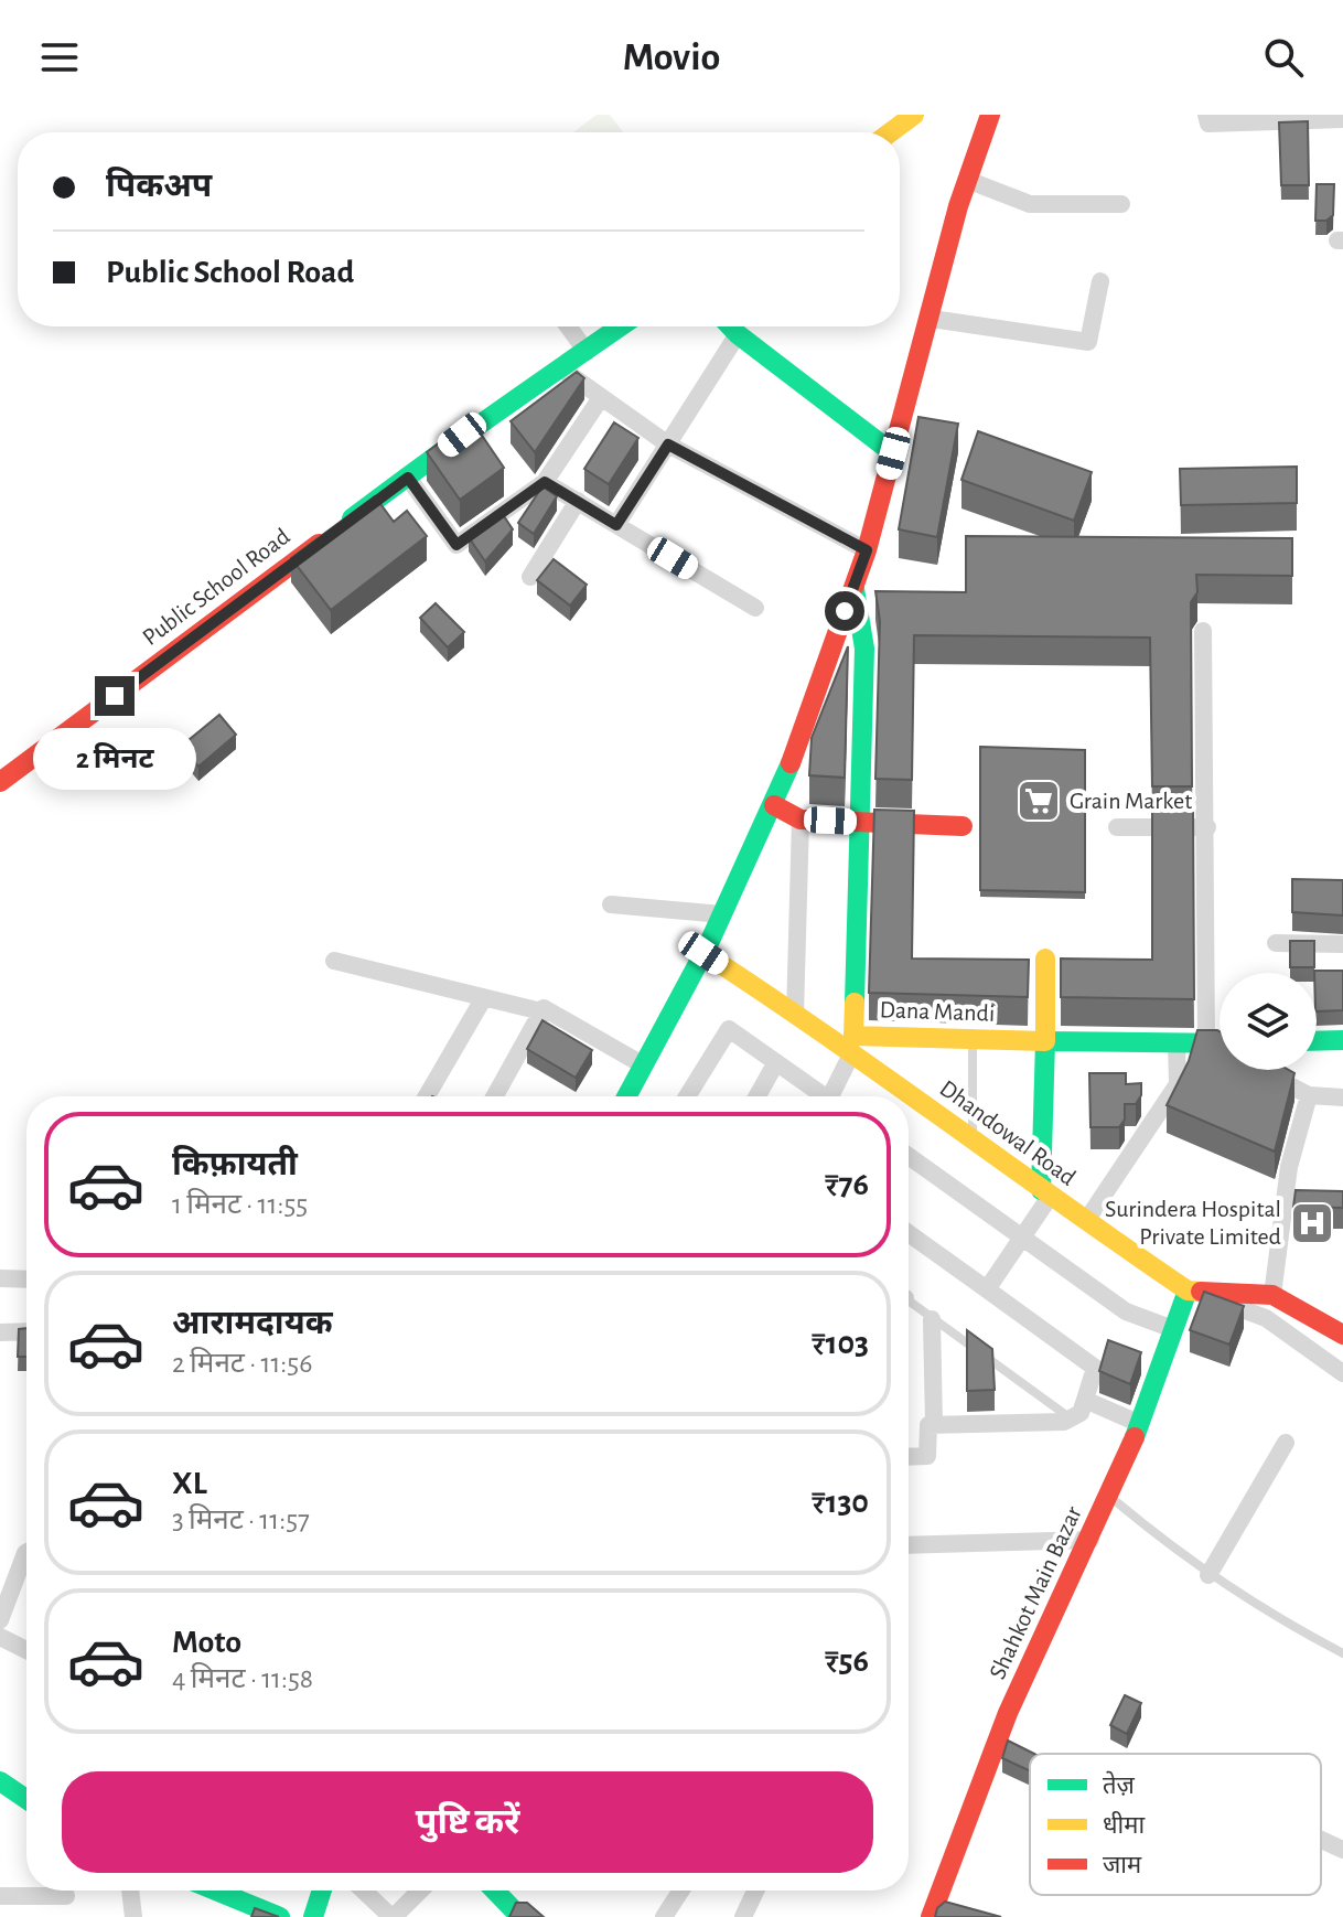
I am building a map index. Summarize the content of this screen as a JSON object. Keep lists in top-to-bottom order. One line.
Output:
{"streets":{"street":["Public School Road","Dana Mandi","Dhandowal Road","Shahkot Main Bazar"]},"crossings":[["Dana Mandi","Dhandowal Road"],["Dhandowal Road","Shahkot Main Bazar"]],"places":{"supermarket":["Grain Market"],"hospital":["Surindera Hospital Private Limited"]},"legend":["तेज़","धीमा","जाम"],"page":{"header":"Movio","banner":["पिकअप","Public School Road"],"bubble":"2 मिनट","list":[{"name":"किफ़ायती","note":"1 मिनट · 11:55","value":"₹76"},{"name":"आरामदायक","note":"2 मिनट · 11:56","value":"₹103"},{"name":"XL","note":"3 मिनट · 11:57","value":"₹130"},{"name":"Moto","note":"4 मिनट · 11:58","value":"₹56"}],"buttons":"पुष्टि करें"}}
